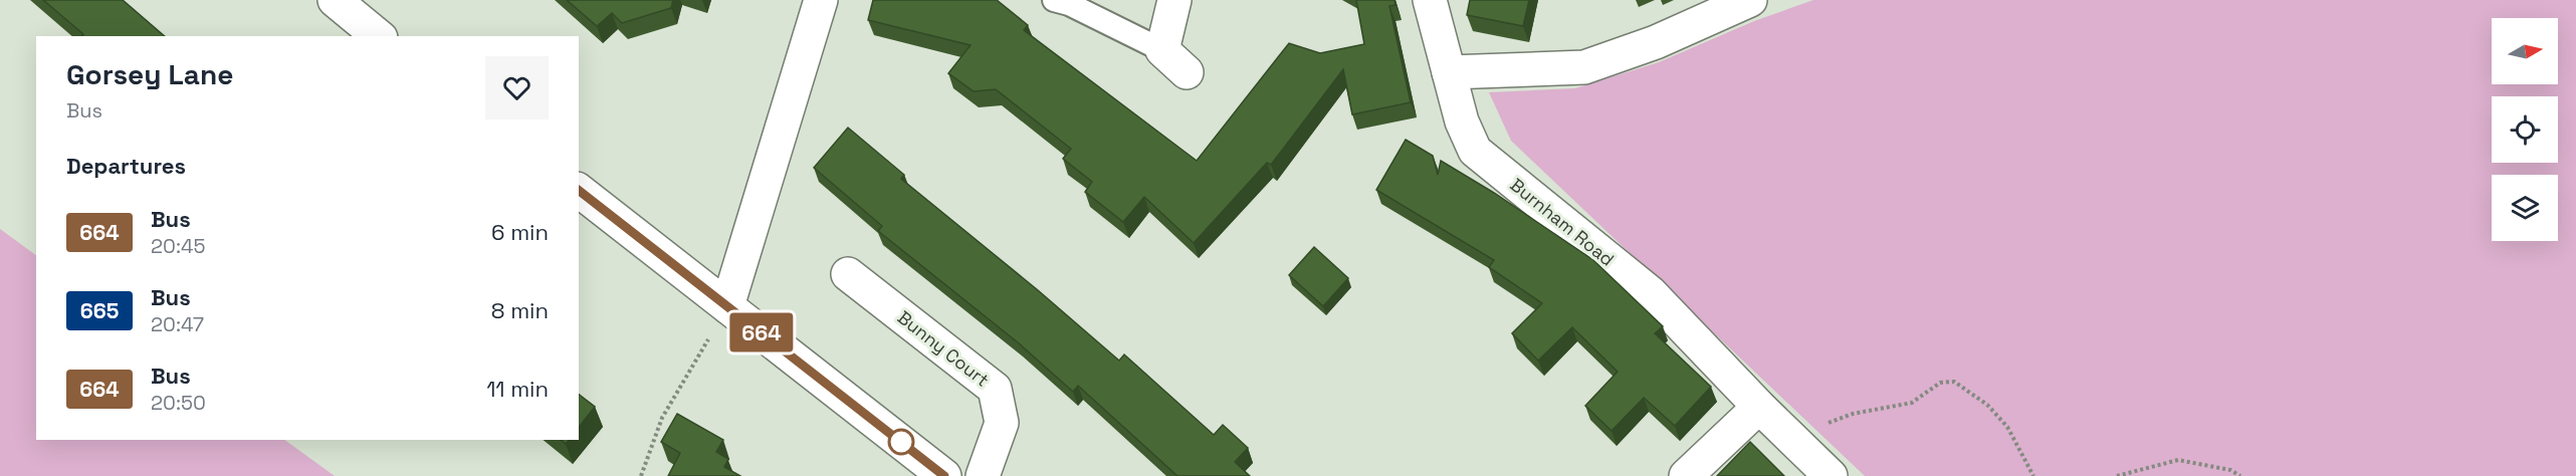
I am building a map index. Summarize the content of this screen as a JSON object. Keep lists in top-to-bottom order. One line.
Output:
{"streets":{"street":["Burnham Road","Bunny Court"]},"lines":["bus line 664"],"north":"right","page":{"on_map":"664","heading":[["Gorsey Lane","Bus"],"Departures"],"list":[{"mark":"664","name":"Bus","note":"20:45","value":"6 min"},{"mark":"665","name":"Bus","note":"20:47","value":"8 min"},{"mark":"664","name":"Bus","note":"20:50","value":"11 min"}]}}
